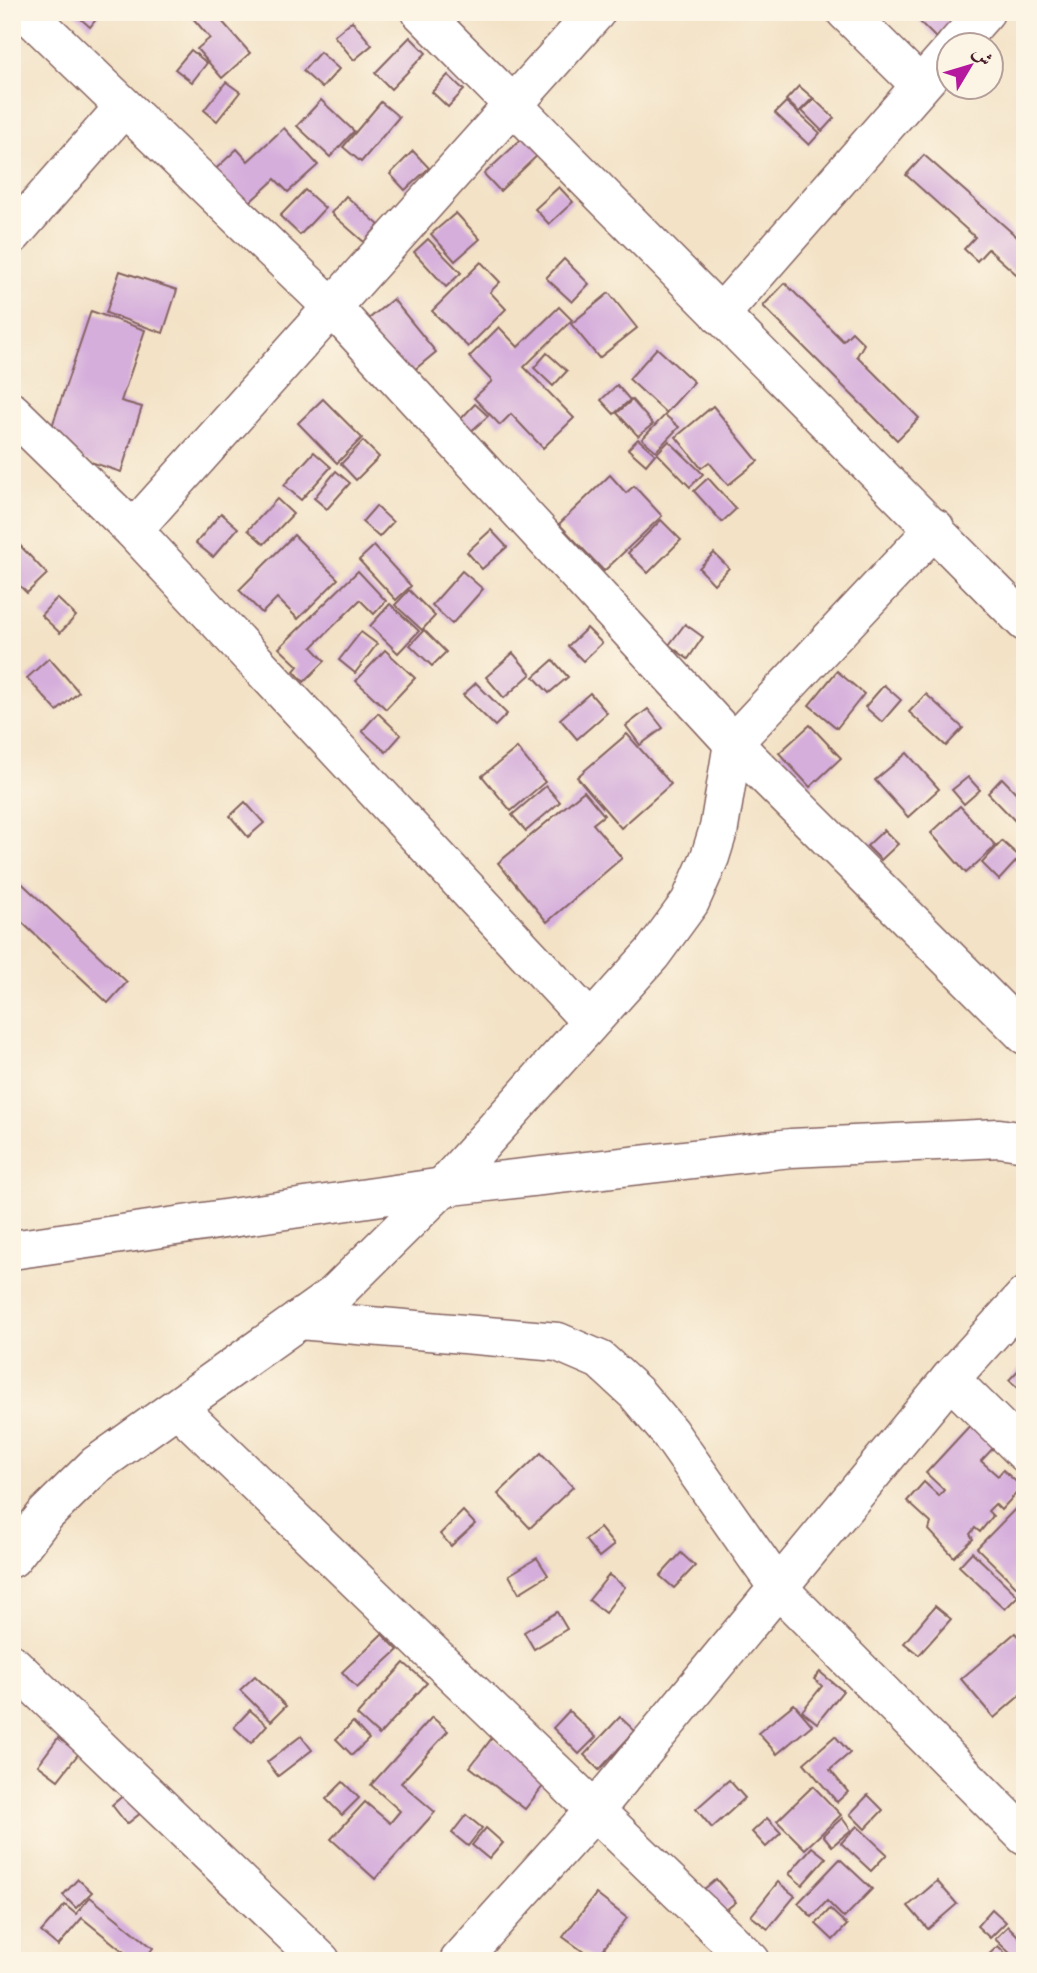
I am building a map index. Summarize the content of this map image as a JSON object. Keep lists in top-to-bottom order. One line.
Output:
{"north":"top right"}
